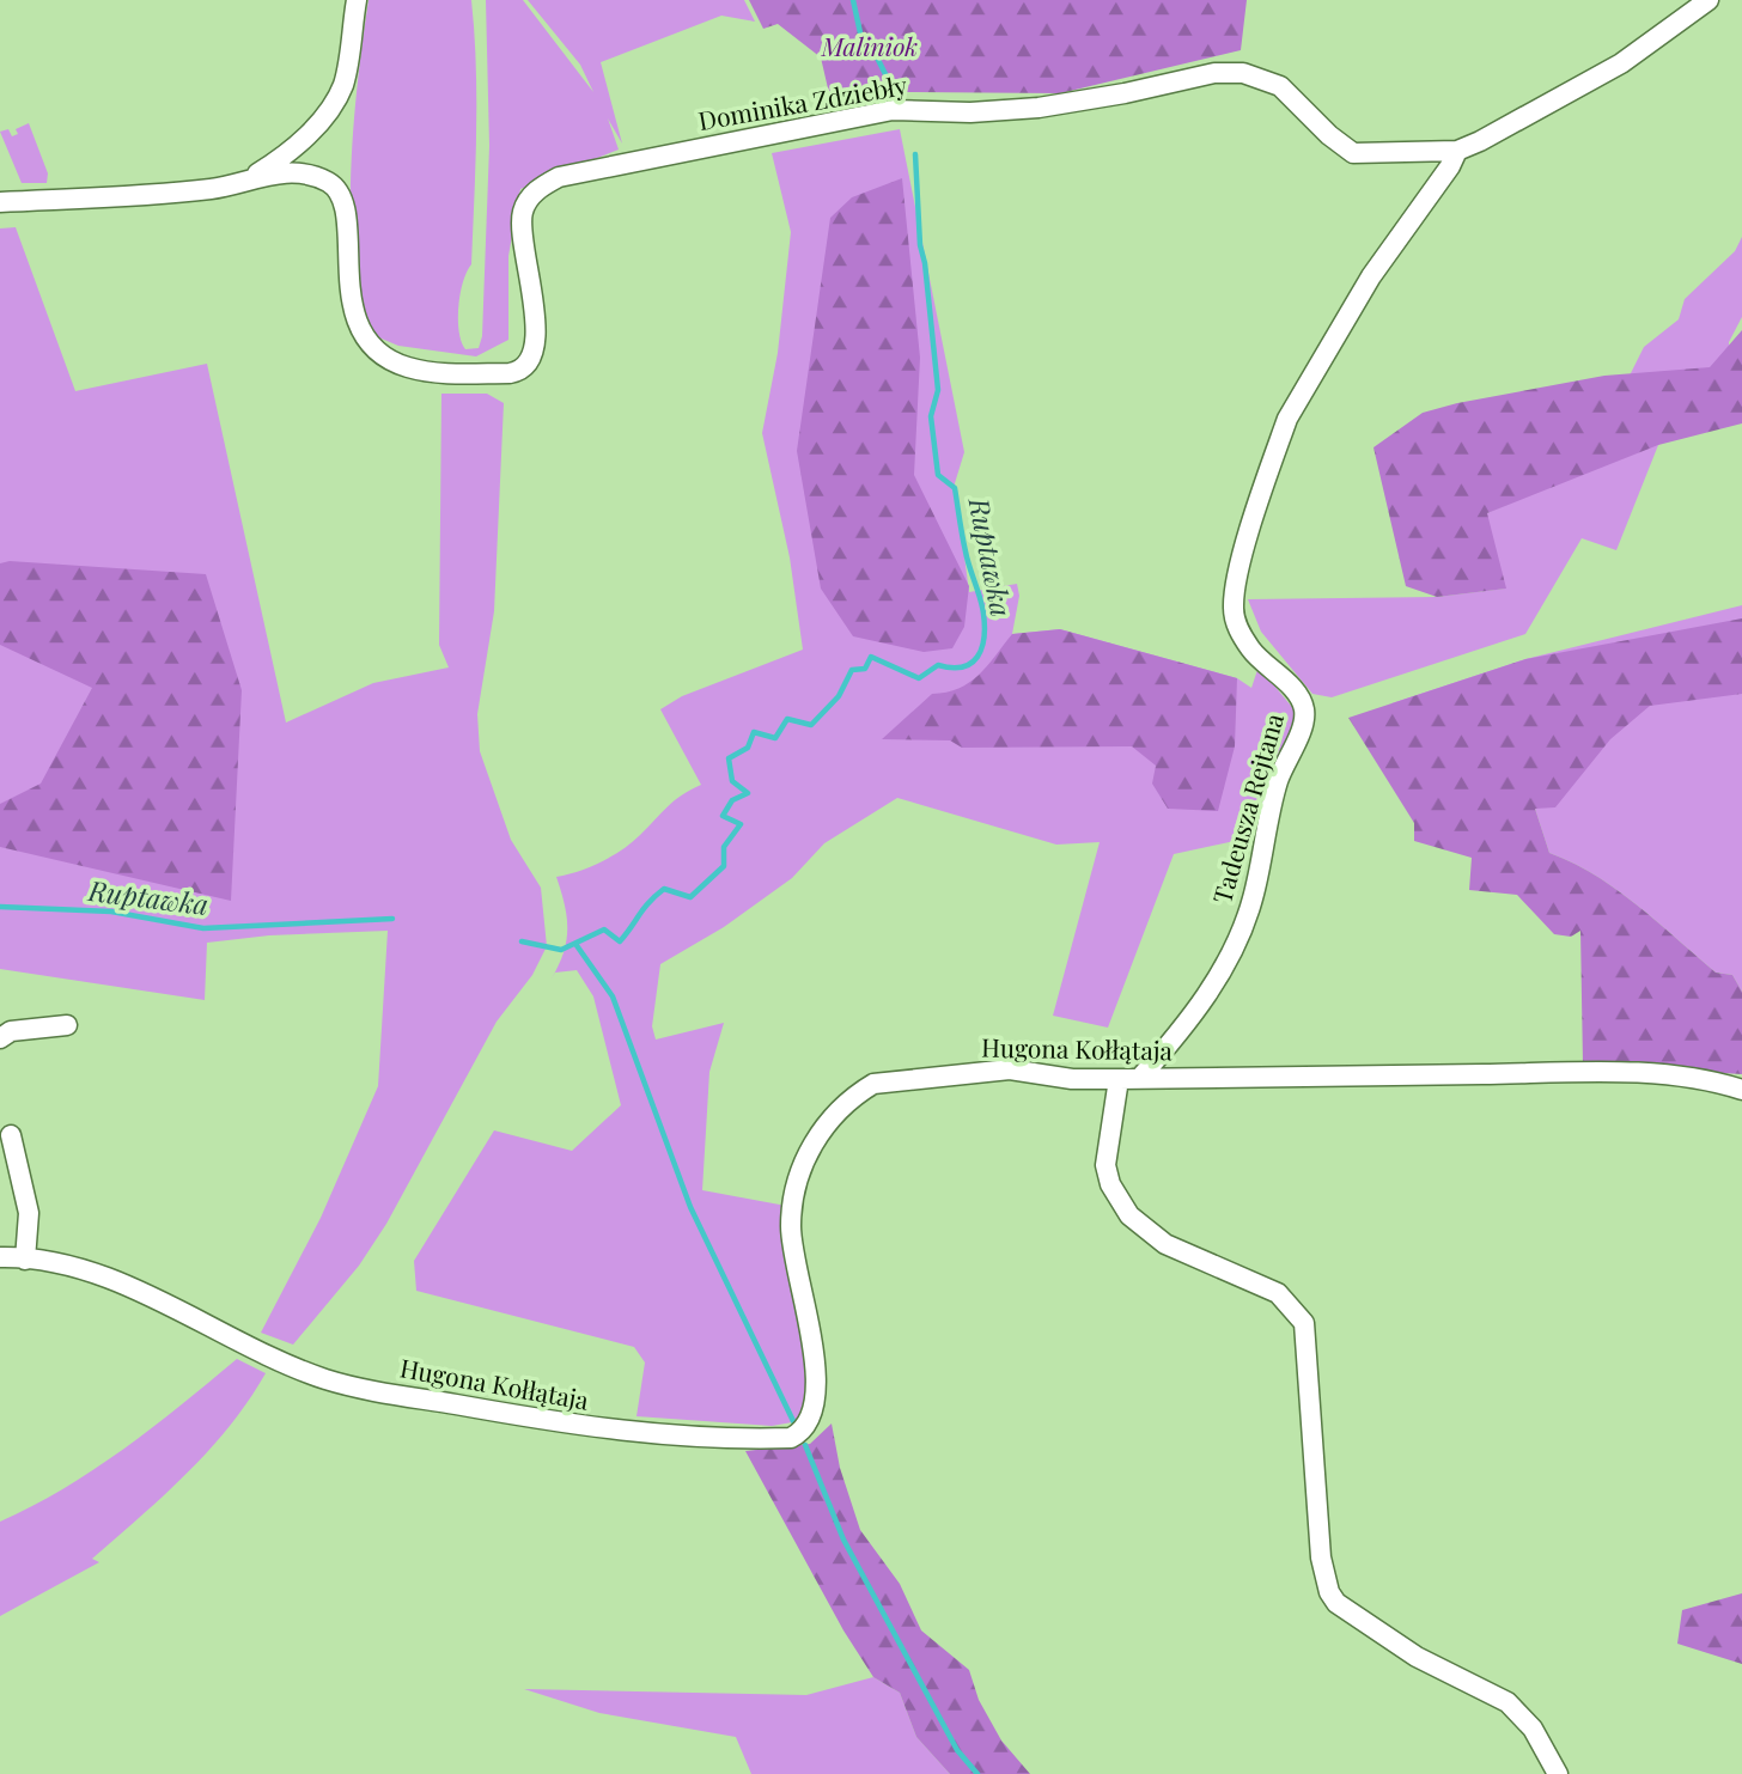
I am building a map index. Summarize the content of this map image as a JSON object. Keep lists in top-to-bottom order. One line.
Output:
{"streets":{"street":["Dominika Zdziebły","Tadeusza Rejtana","Hugona Kołłątaja"]},"crossings":[["Dominika Zdziebły","Tadeusza Rejtana"],["Tadeusza Rejtana","Hugona Kołłątaja"]],"water":["Ruptawka"],"parks":["Maliniok"]}
